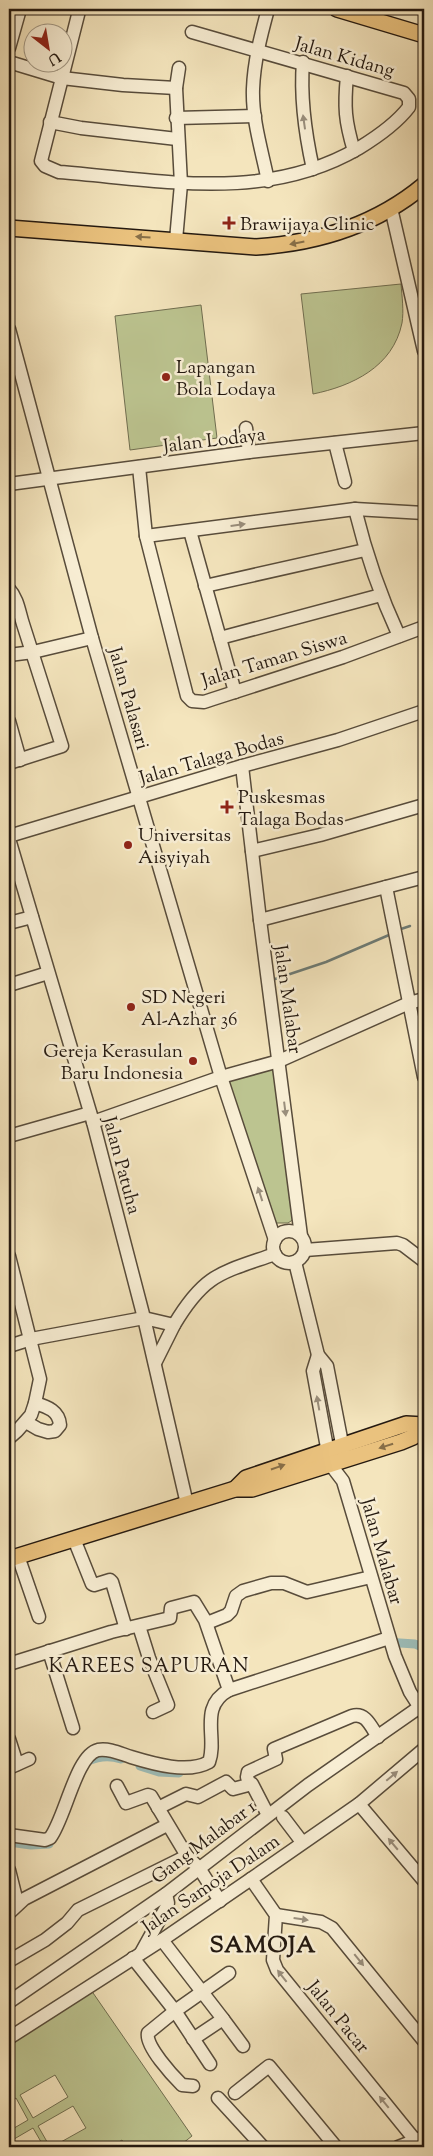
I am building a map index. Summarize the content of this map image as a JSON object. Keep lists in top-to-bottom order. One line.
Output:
{"streets":{"street":["Jalan Kidang","Jalan Lodaya","Jalan Taman Siswa","Jalan Palasari","Jalan Talaga Bodas","Jalan Malabar","Jalan Patuha","Gang Malabar 1","Jalan Samoja Dalam","Jalan Pacar"]},"crossings":[["Jalan Lodaya","Jalan Taman Siswa"],["Jalan Lodaya","Jalan Palasari"],["Jalan Palasari","Jalan Talaga Bodas"],["Jalan Talaga Bodas","Jalan Malabar"],["Jalan Talaga Bodas","Jalan Patuha"],["Jalan Malabar","Gang Malabar 1"]],"districts":["KAREES SAPURAN","SAMOJA"],"places":{"health":["Brawijaya Clinic","Puskesmas Talaga Bodas"],"other":["Lapangan Bola Lodaya","Universitas Aisyiyah","SD Negeri Al-Azhar 36","Gereja Kerasulan Baru Indonesia"]},"north":"bottom right"}
